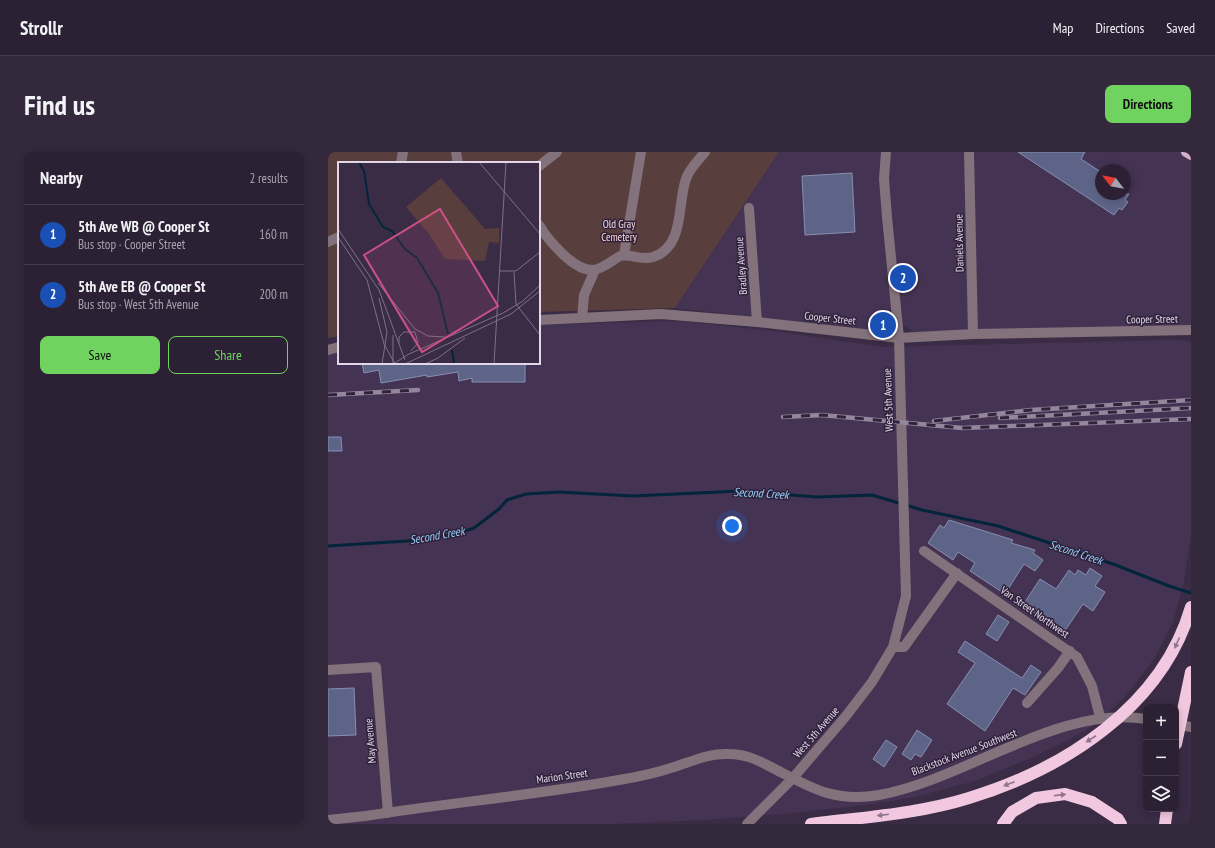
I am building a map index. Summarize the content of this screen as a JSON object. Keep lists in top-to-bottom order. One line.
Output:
{"streets":{"street":["Daniels Avenue","Bradley Avenue","Cooper Street","West 5th Avenue","Van Street Northwest","May Avenue","Blackstock Avenue Southwest","Marion Street"]},"crossings":[["Daniels Avenue","Cooper Street"],["Bradley Avenue","Cooper Street"],["Cooper Street","West 5th Avenue"],["West 5th Avenue","Blackstock Avenue Southwest"],["West 5th Avenue","Marion Street"],["Van Street Northwest","Blackstock Avenue Southwest"],["May Avenue","Marion Street"],["Blackstock Avenue Southwest","Marion Street"]],"water":["Second Creek"],"parks":["Old Gray Cemetery"],"north":"top left","page":{"header":"Strollr","nav":["Map","Directions","Saved"],"buttons":["Directions",["Save","Share"]],"title":"Find us","heading":["Nearby","2 results"],"list":[{"mark":"1","name":"5th Ave WB @ Cooper St","note":"Bus stop · Cooper Street","value":"160 m"},{"mark":"2","name":"5th Ave EB @ Cooper St","note":"Bus stop · West 5th Avenue","value":"200 m"}],"pins":["2","1"],"map_buttons":["+","−"]}}
